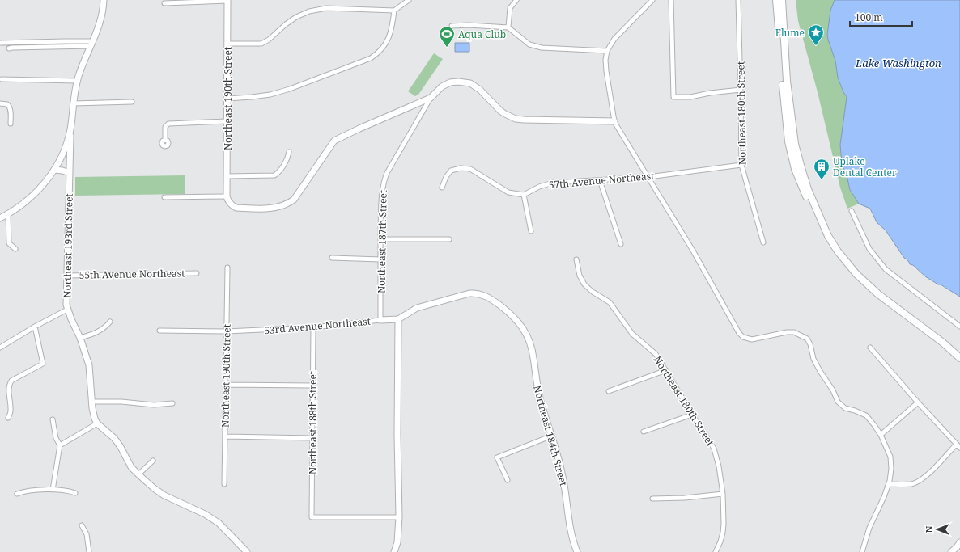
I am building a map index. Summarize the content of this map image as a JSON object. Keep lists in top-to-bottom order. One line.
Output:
{"streets":{"street":["Northeast 190th Street","Northeast 180th Street","57th Avenue Northeast","Northeast 187th Street","Northeast 193rd Street","55th Avenue Northeast","53rd Avenue Northeast","Northeast 188th Street","Northeast 184th Street"]},"crossings":[["Northeast 190th Street","53rd Avenue Northeast"],["Northeast 180th Street","57th Avenue Northeast"],["Northeast 187th Street","53rd Avenue Northeast"],["Northeast 193rd Street","55th Avenue Northeast"],["53rd Avenue Northeast","Northeast 188th Street"],["53rd Avenue Northeast","Northeast 184th Street"]],"water":["Lake Washington"],"places":{"place":["Flume"],"sports":["Aqua Club"],"building":["Uplake Dental Center"]},"scale_bar":"100 m","north":"left"}
